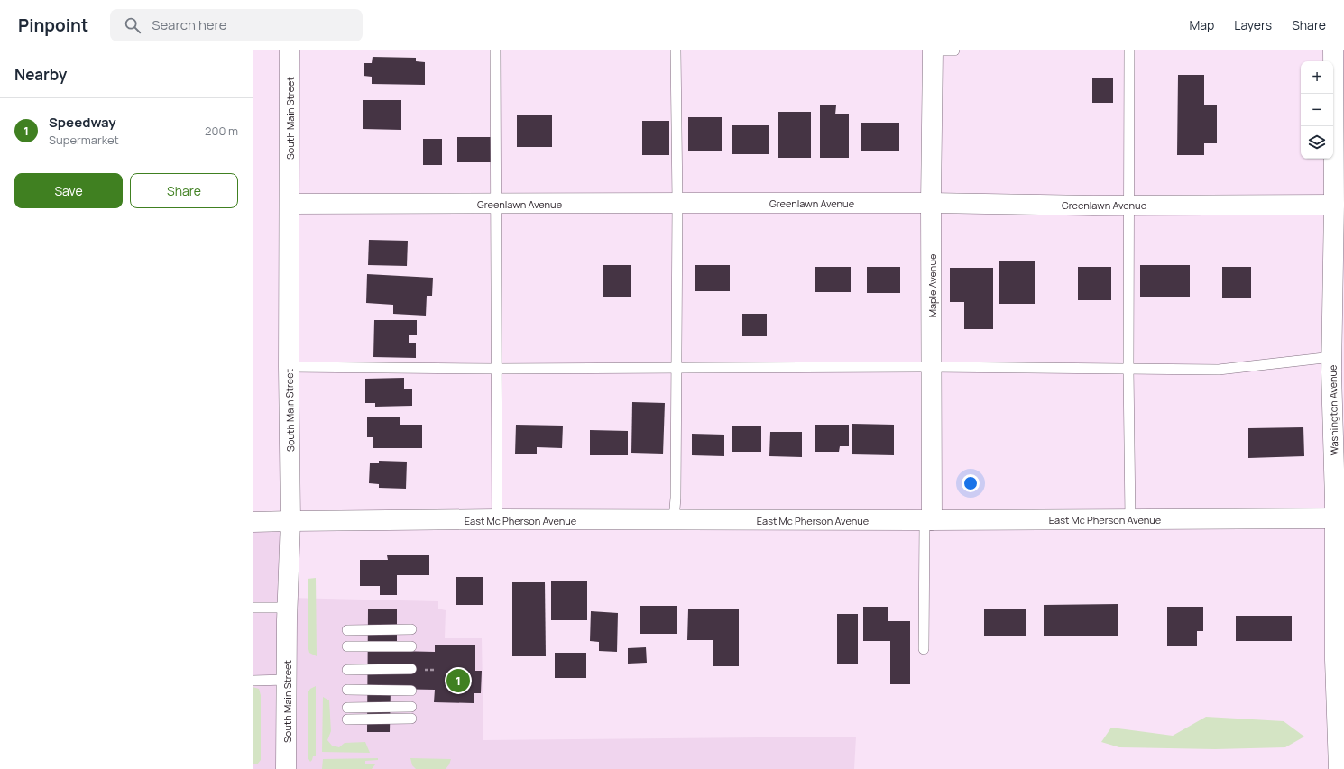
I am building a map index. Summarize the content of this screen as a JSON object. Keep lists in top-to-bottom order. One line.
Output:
{"streets":{"street":["South Main Street","Greenlawn Avenue","Maple Avenue","Washington Avenue","East Mc Pherson Avenue"]},"crossings":[["South Main Street","Greenlawn Avenue"],["South Main Street","East Mc Pherson Avenue"],["Greenlawn Avenue","Maple Avenue"],["Greenlawn Avenue","Washington Avenue"],["Maple Avenue","East Mc Pherson Avenue"],["Washington Avenue","East Mc Pherson Avenue"]],"page":{"header":"Pinpoint","search":"Search here","nav":["Map","Layers","Share"],"heading":"Nearby","map_buttons":["+","−"],"list":[{"mark":"1","name":"Speedway","note":"Supermarket","value":"200 m"}],"buttons":["Save","Share"],"pins":"1"}}
